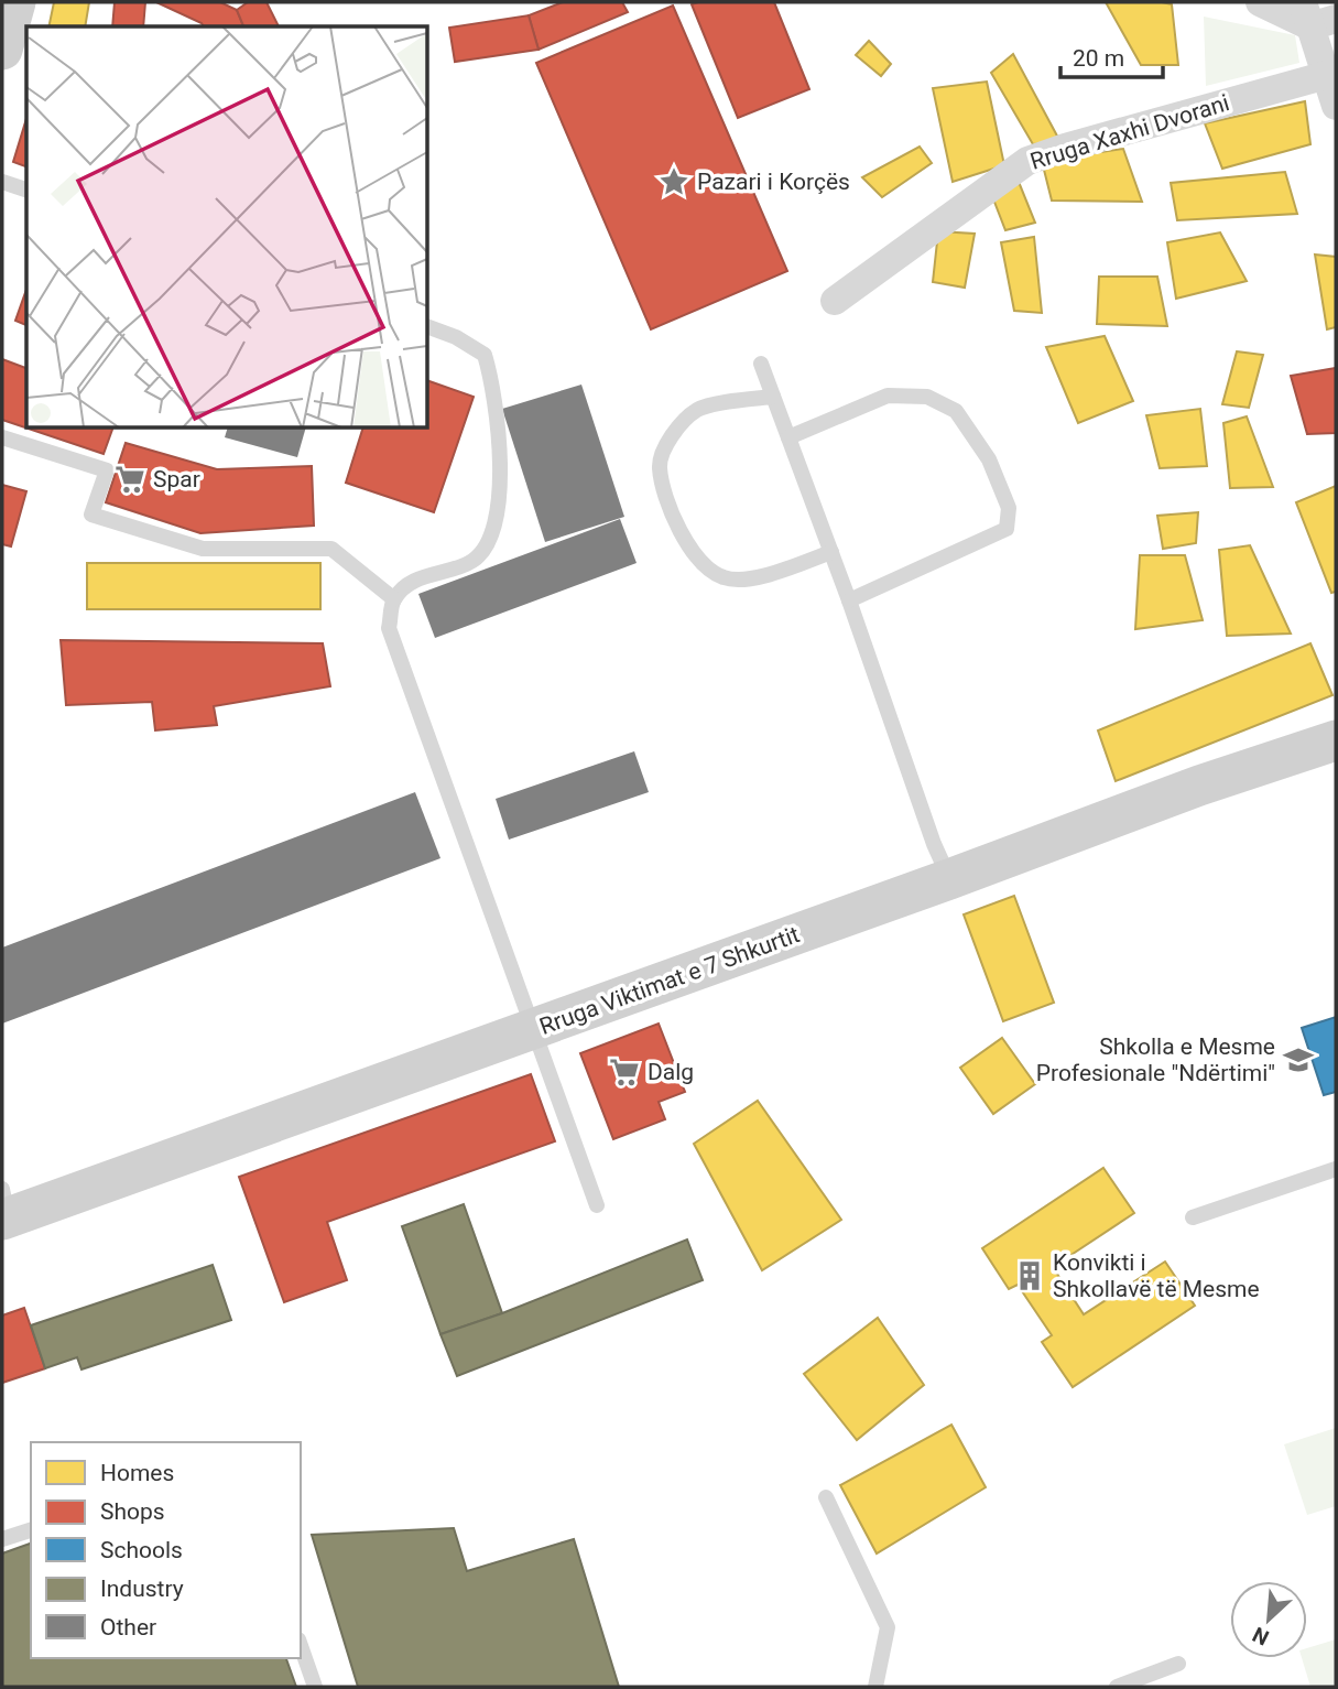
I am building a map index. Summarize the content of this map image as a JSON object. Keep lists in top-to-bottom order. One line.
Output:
{"streets":{"street":["Rruga Xaxhi Dvorani","Rruga Viktimat e 7 Shkurtit"]},"places":{"place":["Pazari i Korçës"],"supermarket":["Spar","Dalg"],"school or university":["Shkolla e Mesme Profesionale \"Ndërtimi\""],"building":["Konvikti i Shkollavë të Mesme"]},"legend":["Homes","Shops","Schools","Industry","Other"],"scale_bar":"20 m","north":"bottom left"}
